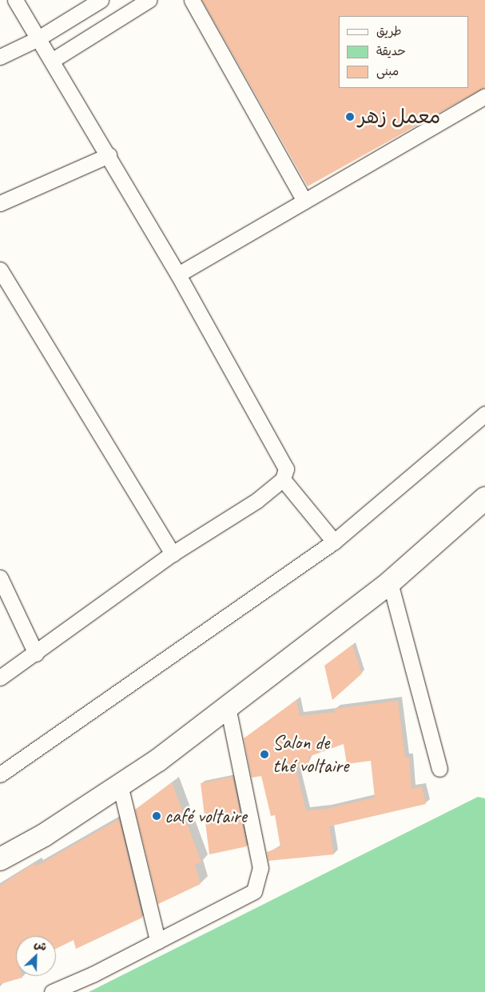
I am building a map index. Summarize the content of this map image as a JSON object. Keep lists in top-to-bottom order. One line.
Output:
{"places":["معمل زهر","Salon de thé voltaire","café voltaire"],"legend":["طريق","حديقة","مبنى"],"north":"top right"}
